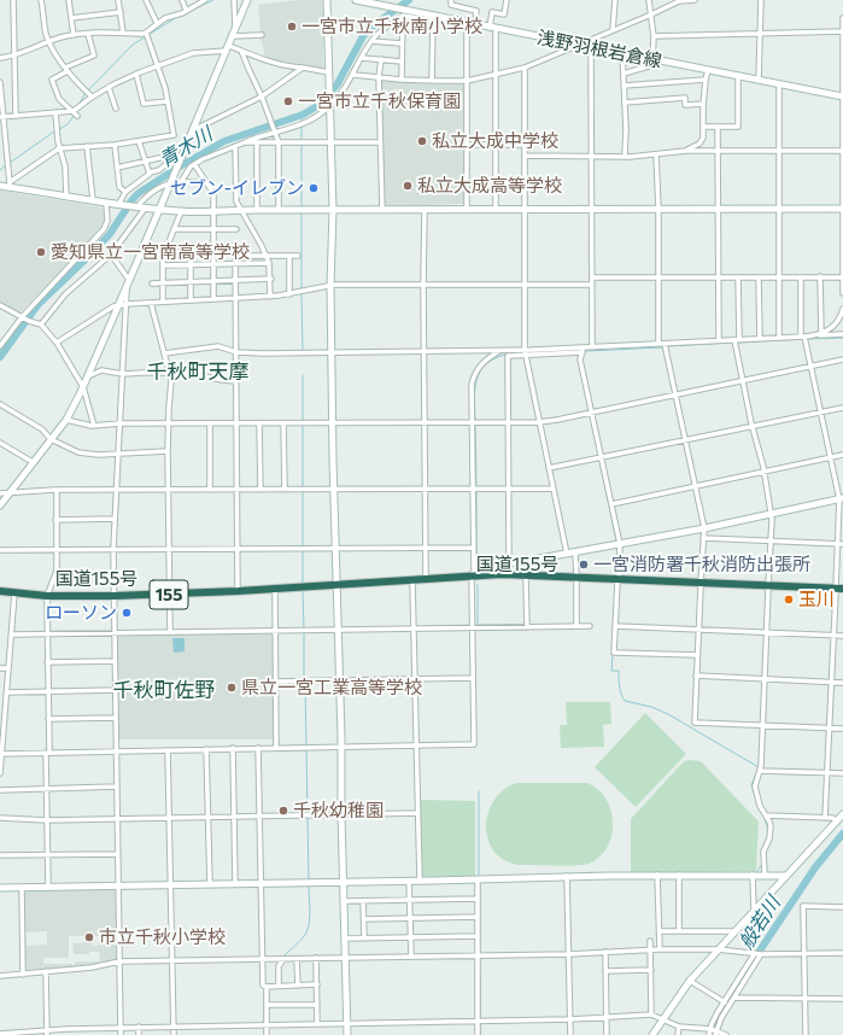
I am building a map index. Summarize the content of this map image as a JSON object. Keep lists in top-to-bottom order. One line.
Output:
{"streets":{"highway":["国道155号","155"],"street":["浅野羽根岩倉線"]},"districts":["千秋町天摩","千秋町佐野"],"water":["青木川","般若川"],"places":["一宮市立千秋南小学校","一宮市立千秋保育園","私立大成中学校","私立大成高等学校","セブン-イレブン","愛知県立一宮南高等学校","一宮消防署千秋消防出張所","玉川","ローソン","県立一宮工業高等学校","千秋幼稚園","市立千秋小学校"]}
